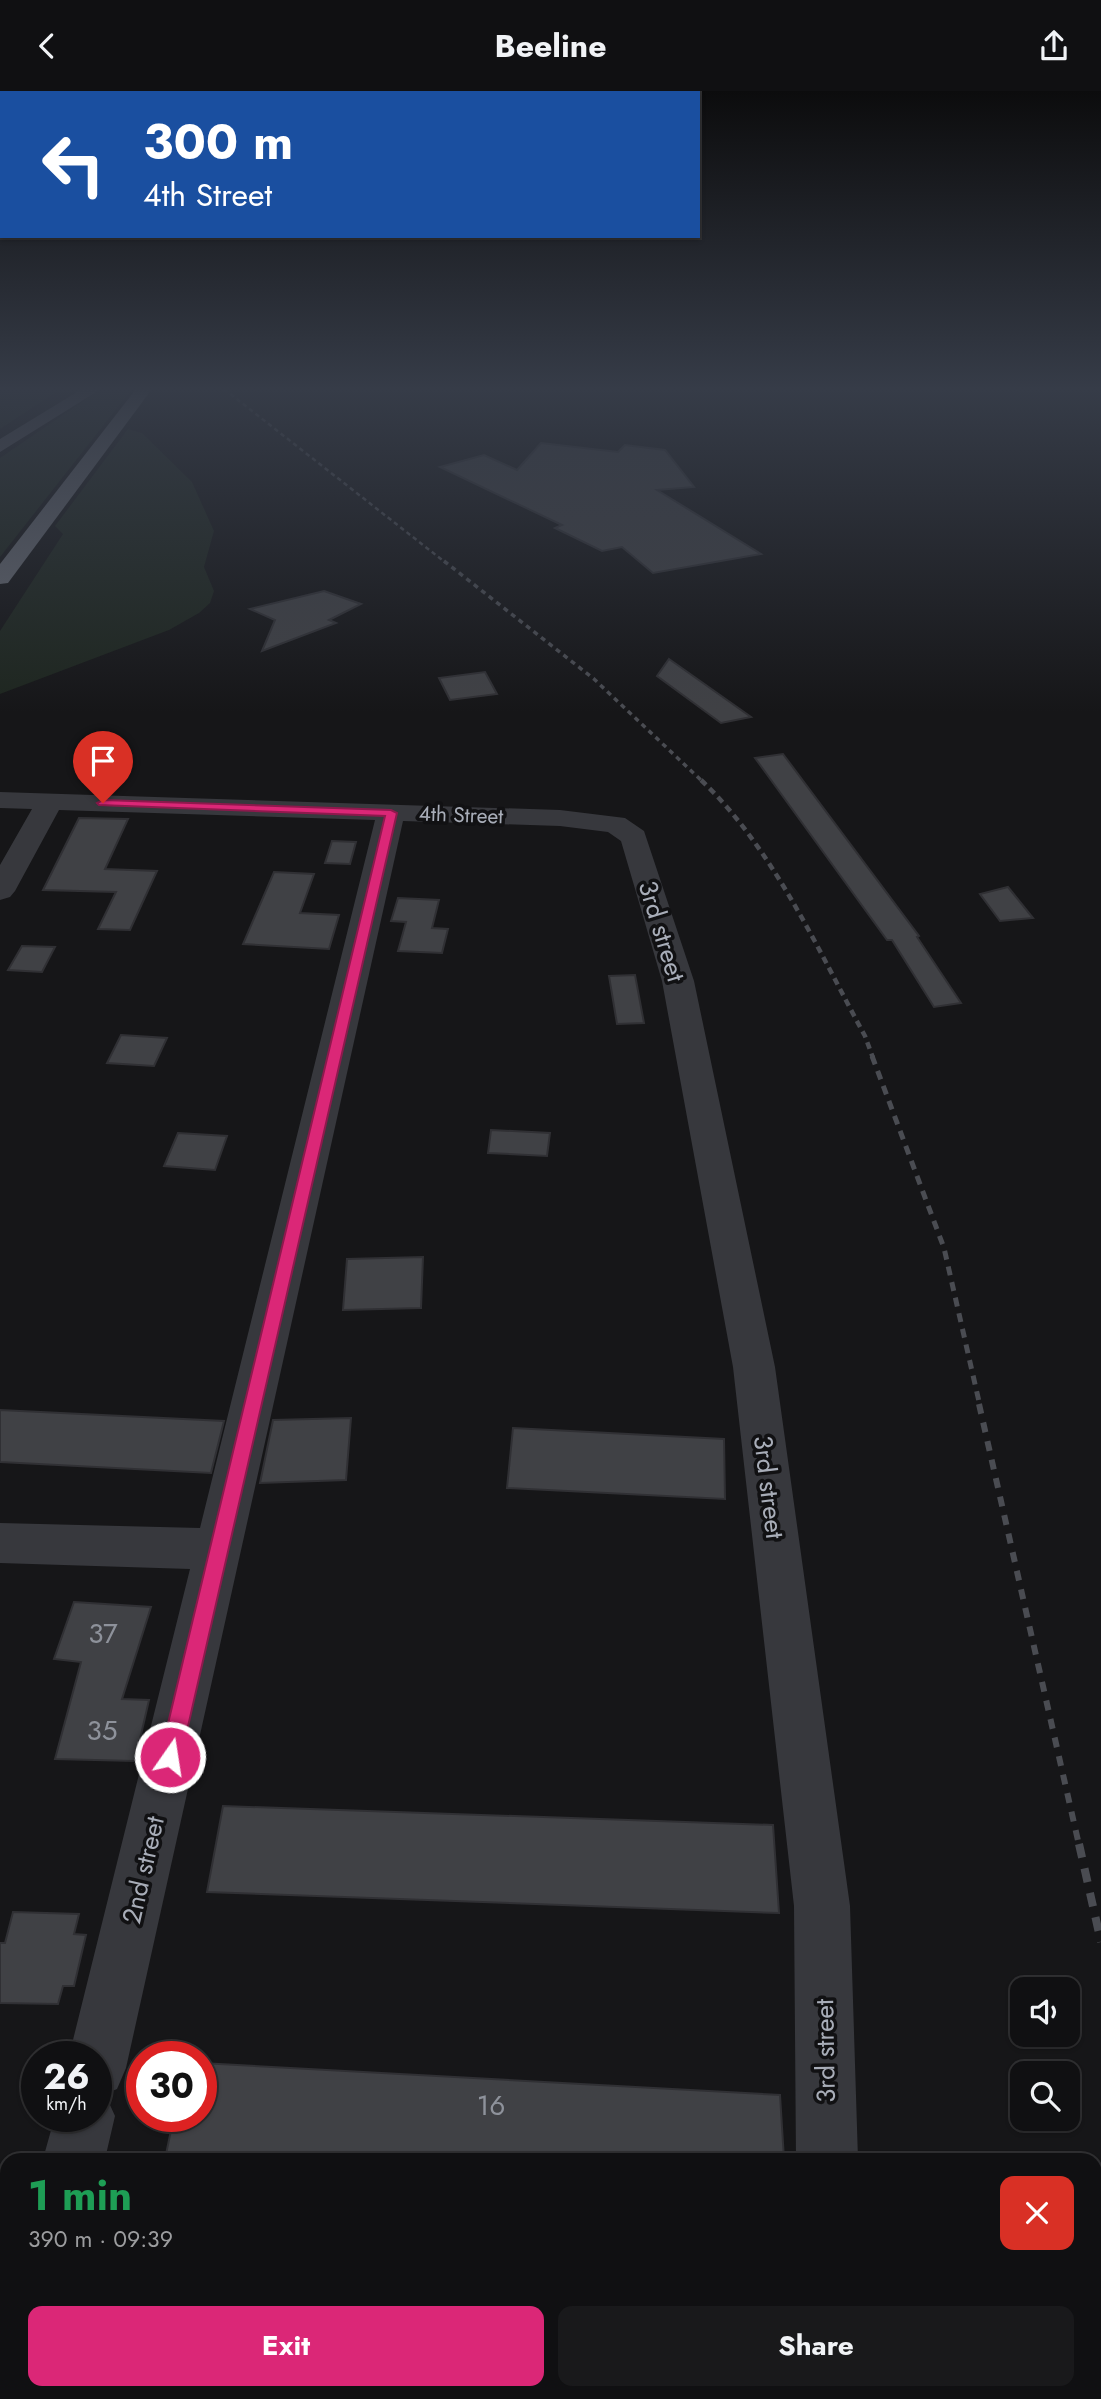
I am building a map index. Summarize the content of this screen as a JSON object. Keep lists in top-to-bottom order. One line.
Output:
{"streets":{"street":["4th Street","3rd street","2nd street"]},"crossings":[["4th Street","3rd street"],["4th Street","2nd street"]],"house_numbers":["37","35","16"],"page":{"header":"Beeline","turn":["300 m","4th Street"],"speed":"26 km/h","limit":"30","heading":["1 min","390 m · 09:39"],"buttons":["Exit","Share"]}}
